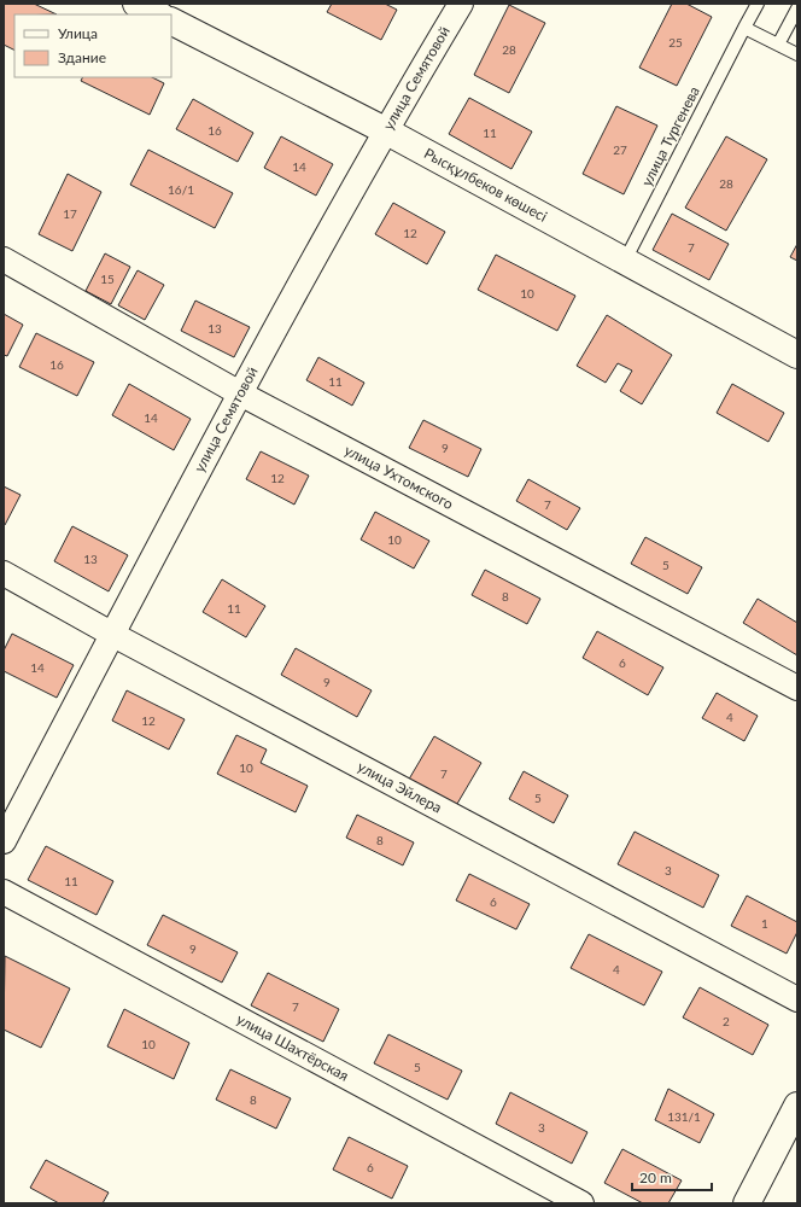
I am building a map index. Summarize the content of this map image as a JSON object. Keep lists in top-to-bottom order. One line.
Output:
{"streets":{"street":["улица Семятовой","Рысқұлбеков көшесі","улица Ухтомского","улица Эйлера","улица Шахтёрская"],"lane":["улица Тургенева"]},"crossings":[["улица Семятовой","Рысқұлбеков көшесі"],["улица Семятовой","улица Ухтомского"],["улица Семятовой","улица Эйлера"],["улица Тургенева","Рысқұлбеков көшесі"]],"house_numbers":["25","28","16","11","27","14","28","16/1","17","12","7","15","10","13","16","11","14","9","12","7","10","13","5","8","11","6","14","9","4","12","10","7","5","8","3","11","6","1","9","4","7","2","10","5","8","131/1","3","6"],"legend":["Улица","Здание"],"scale_bar":"20 m"}
